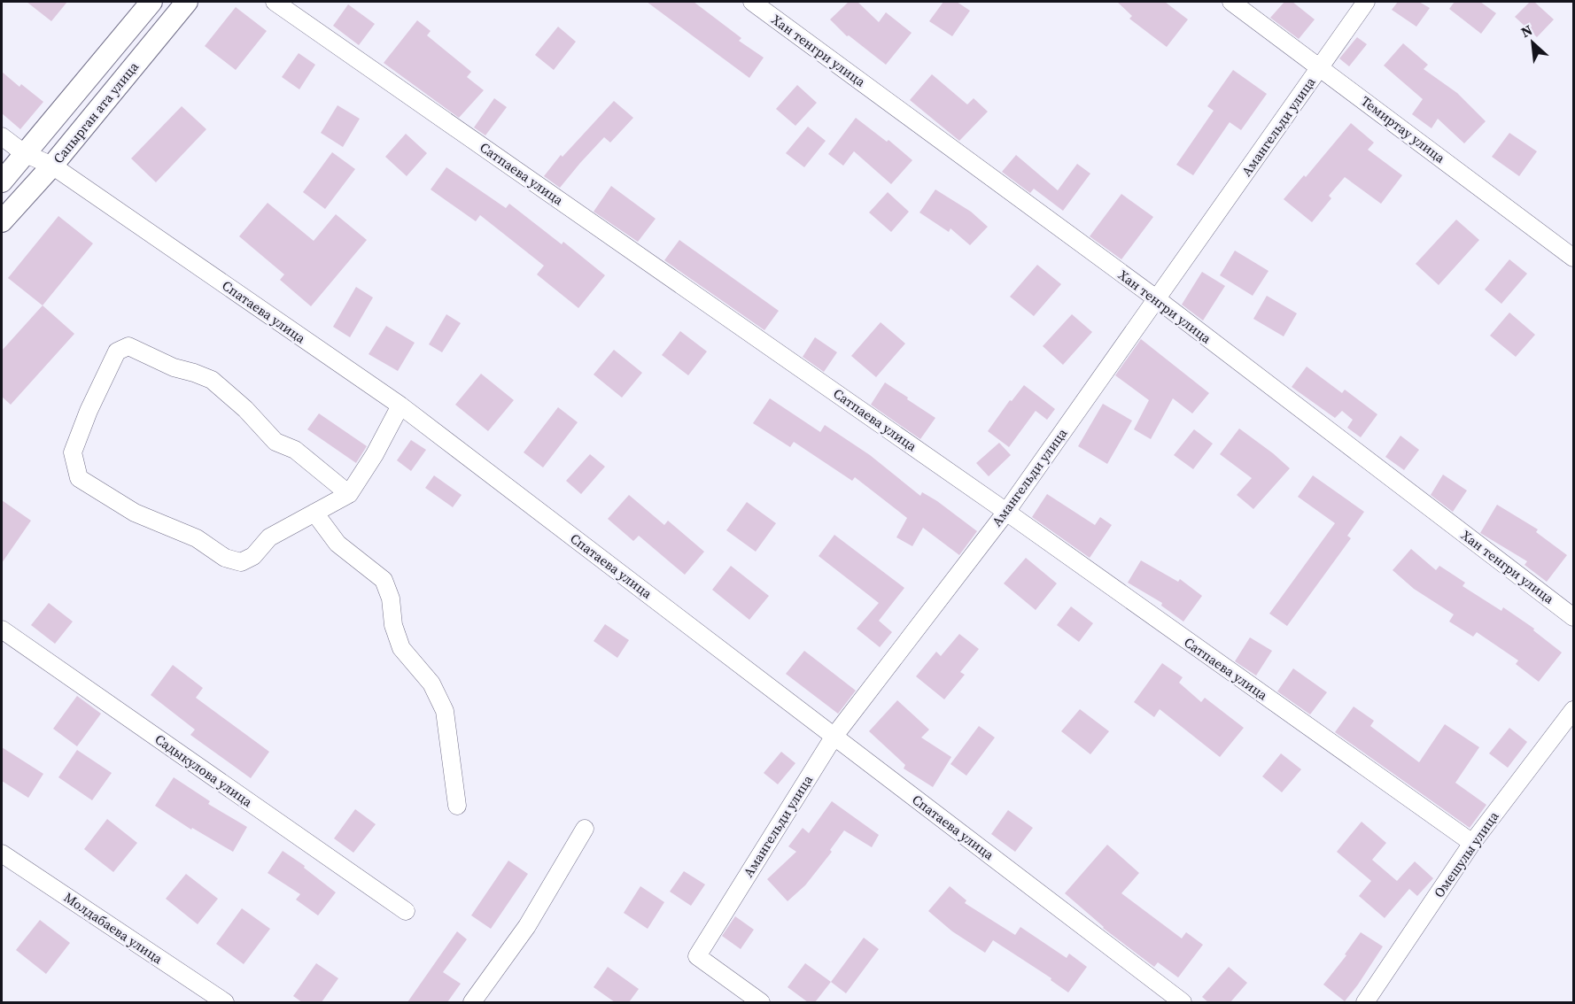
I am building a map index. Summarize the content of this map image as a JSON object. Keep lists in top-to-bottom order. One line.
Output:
{"streets":{"main road":["Сапырган ата улица"],"street":["Хан тенгри улица","Амангельди улица","Темиртау улица","Сатпаева улица","Спатаева улица","Садыкулова улица","Омешулы улица","Молдабаева улица"]},"crossings":[["Хан тенгри улица","Амангельди улица"],["Сапырган ата улица","Спатаева улица"],["Амангельди улица","Темиртау улица"],["Амангельди улица","Сатпаева улица"],["Амангельди улица","Спатаева улица"],["Сатпаева улица","Омешулы улица"]],"north":"top left"}
